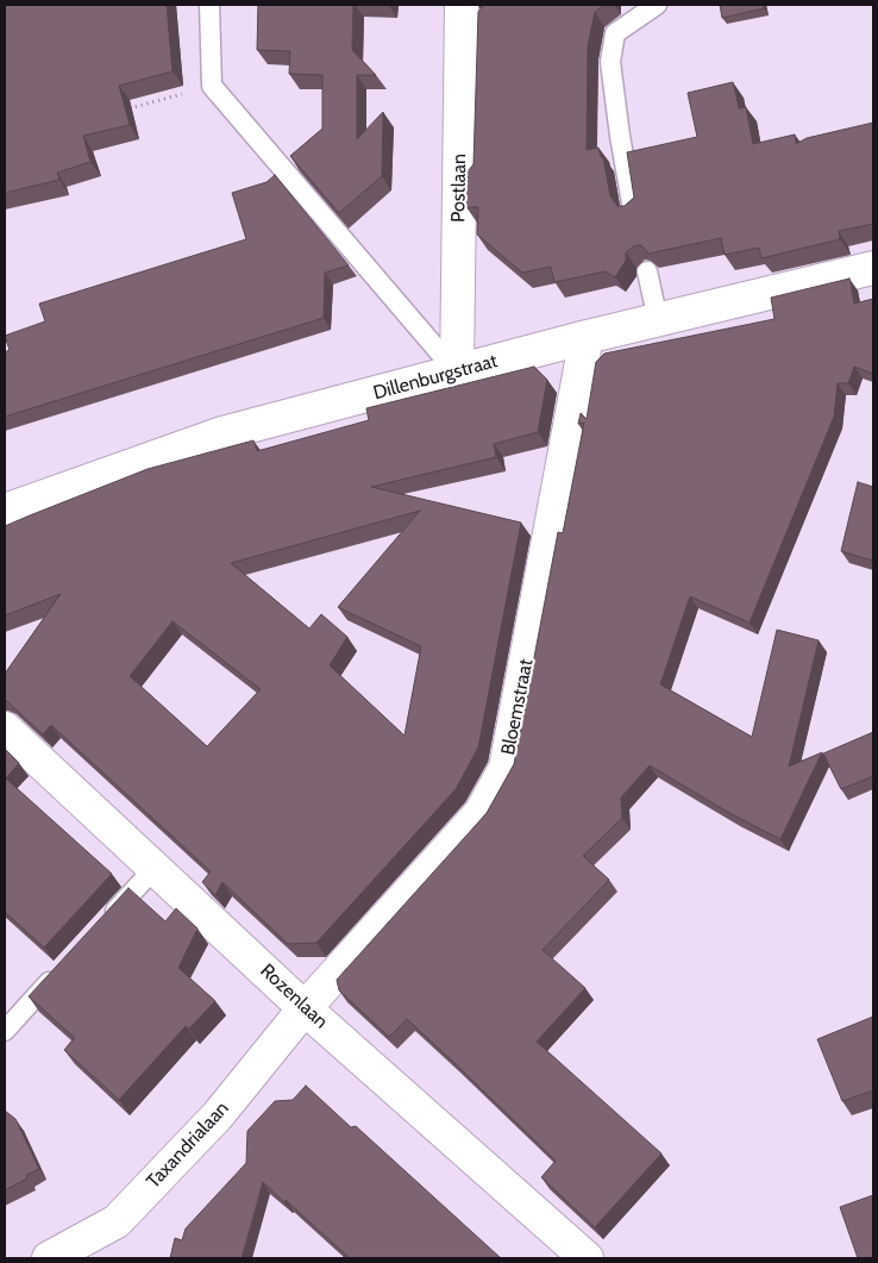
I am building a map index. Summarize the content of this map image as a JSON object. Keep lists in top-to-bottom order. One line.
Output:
{"streets":{"street":["Postlaan","Dillenburgstraat","Bloemstraat","Rozenlaan","Taxandrialaan"]},"crossings":[["Postlaan","Dillenburgstraat"],["Dillenburgstraat","Bloemstraat"],["Bloemstraat","Rozenlaan"],["Bloemstraat","Taxandrialaan"],["Rozenlaan","Taxandrialaan"]]}
